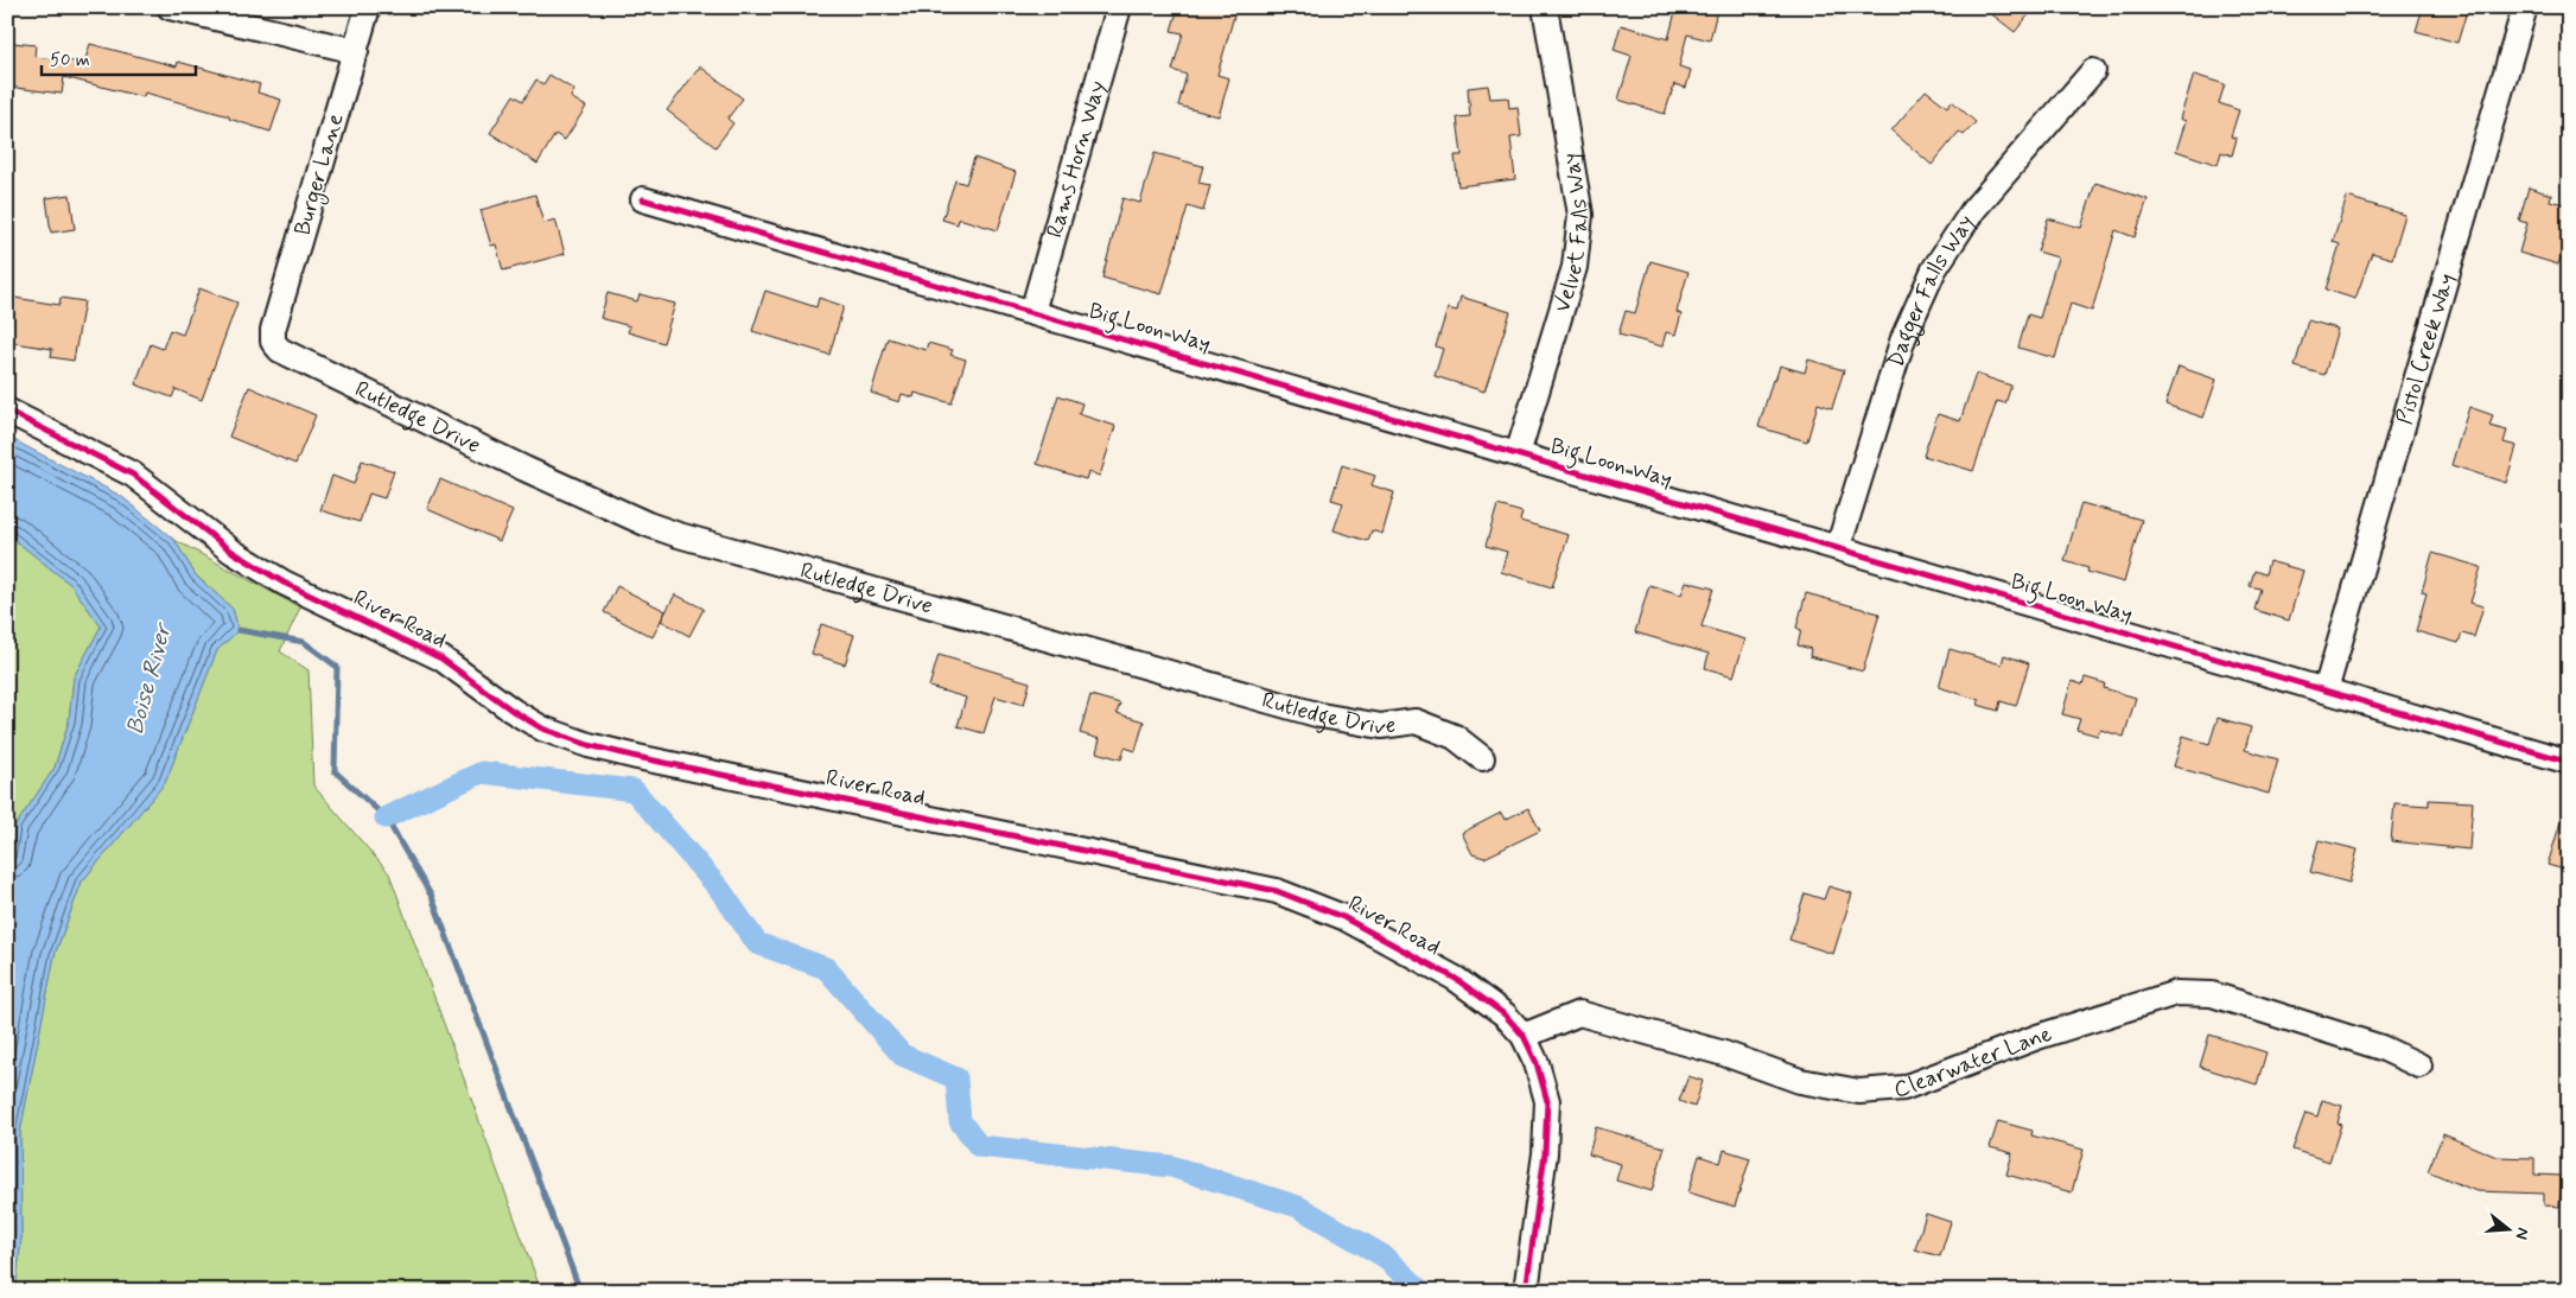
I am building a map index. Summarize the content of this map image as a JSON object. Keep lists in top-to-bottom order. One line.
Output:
{"streets":{"street":["Rams Horn Way","Burger Lane","Velvet Falls Way","Dagger Falls Way","Big Loon Way","Pistol Creek Way","Rutledge Drive","River Road","Clearwater Lane"]},"crossings":[["Rams Horn Way","Big Loon Way"],["Burger Lane","Rutledge Drive"],["Velvet Falls Way","Big Loon Way"],["Dagger Falls Way","Big Loon Way"],["Big Loon Way","Pistol Creek Way"],["River Road","Clearwater Lane"]],"water":["Boise River"],"scale_bar":"50 m","north":"right"}
